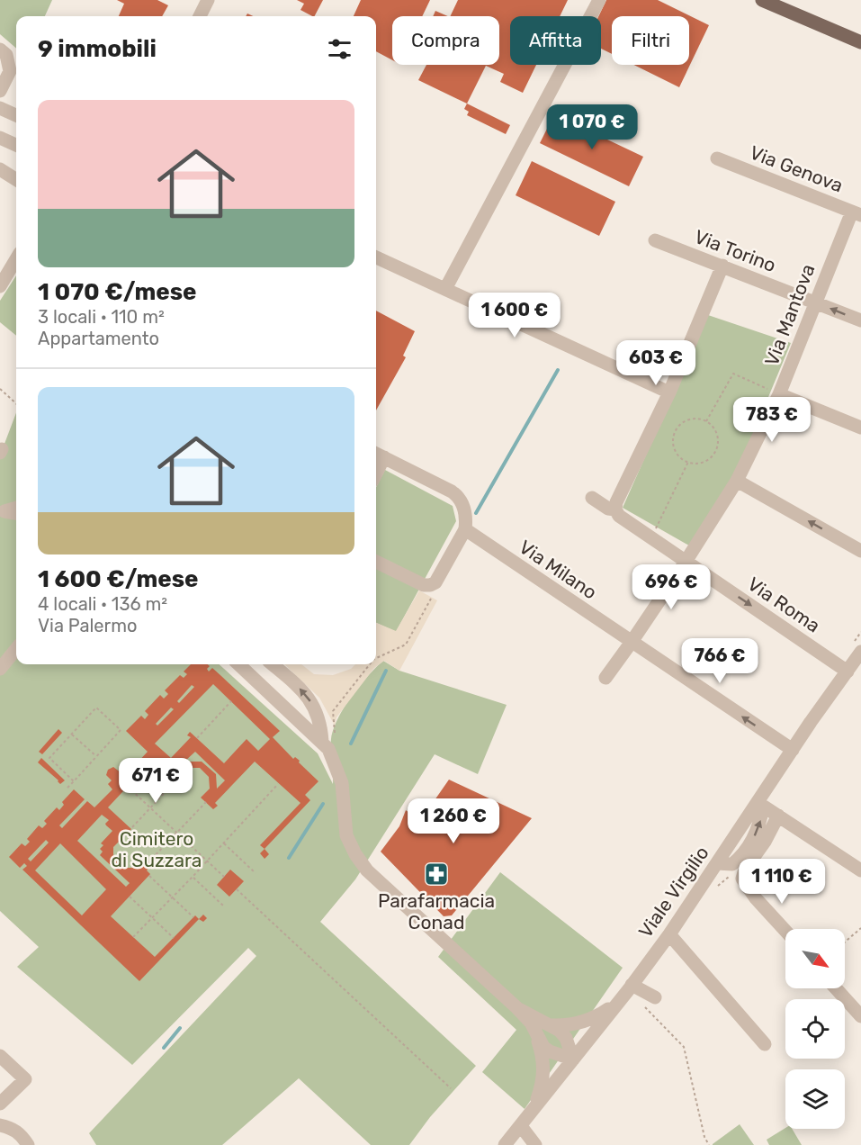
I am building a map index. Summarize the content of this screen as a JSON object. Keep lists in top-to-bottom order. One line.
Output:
{"streets":{"street":["Via Genova","Via Torino","Via Mantova","Via Milano","Via Roma","Viale Virgilio"]},"crossings":[["Via Genova","Via Mantova"],["Via Torino","Via Mantova"],["Via Mantova","Via Milano"],["Via Mantova","Via Roma"],["Via Milano","Viale Virgilio"],["Via Roma","Viale Virgilio"]],"one_way":["Via Milano"],"parks":["Cimitero di Suzzara"],"places":{"pharmacy":["Parafarmacia Conad"]},"north":"bottom right","page":{"chip":["Compra","Affitta","Filtri"],"heading":"9 immobili","list":[{"name":"1 070 €/mese","note":"3 locali · 110 m² · Appartamento"},{"name":"1 600 €/mese","note":"4 locali · 136 m² · Via Palermo"}],"price":["1 070 €","1 600 €","603 €","783 €","696 €","766 €","671 €","1 260 €","1 110 €"]}}
